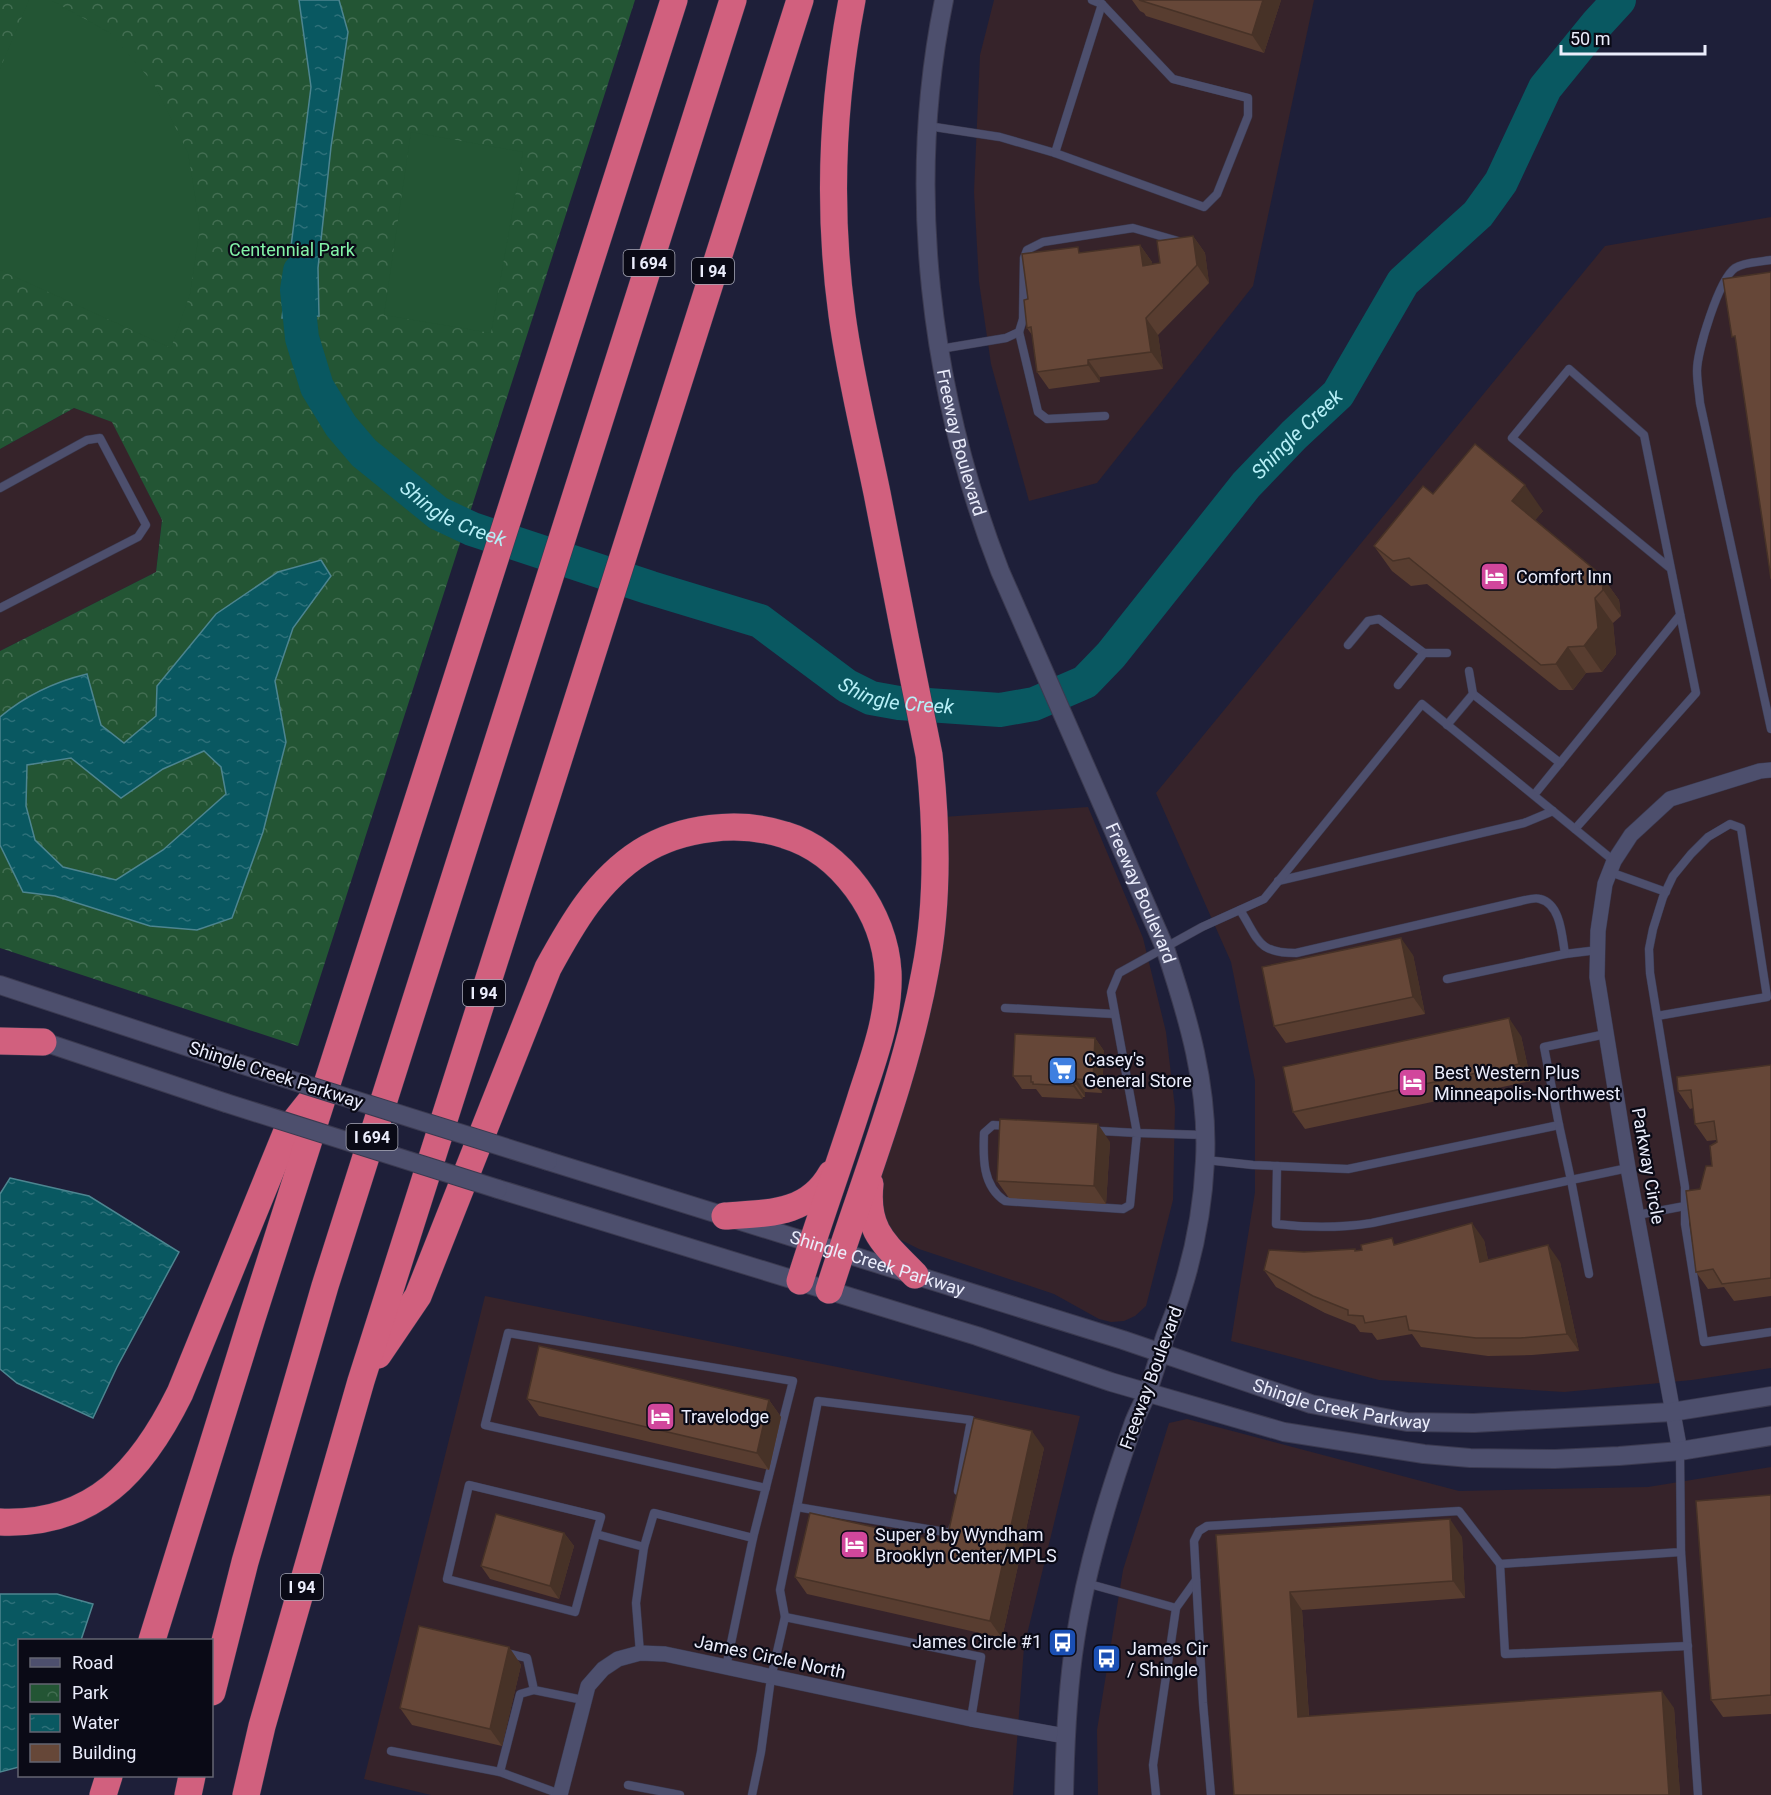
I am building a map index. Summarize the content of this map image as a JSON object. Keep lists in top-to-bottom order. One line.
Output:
{"streets":{"highway":["I 694","I 94"],"street":["Freeway Boulevard","Shingle Creek Parkway","Parkway Circle","James Circle North"]},"crossings":[["Freeway Boulevard","Shingle Creek Parkway"],["Freeway Boulevard","James Circle North"],["Shingle Creek Parkway","Parkway Circle"]],"water":["Shingle Creek"],"parks":["Centennial Park"],"places":{"hotel":["Comfort Inn","Best Western Plus Minneapolis-Northwest","Travelodge","Super 8 by Wyndham Brooklyn Center/MPLS"],"supermarket":["Casey's General Store"],"bus stop":["James Circle #1","James Cir / Shingle"]},"legend":["Road","Park","Water","Building"],"scale_bar":"50 m"}
